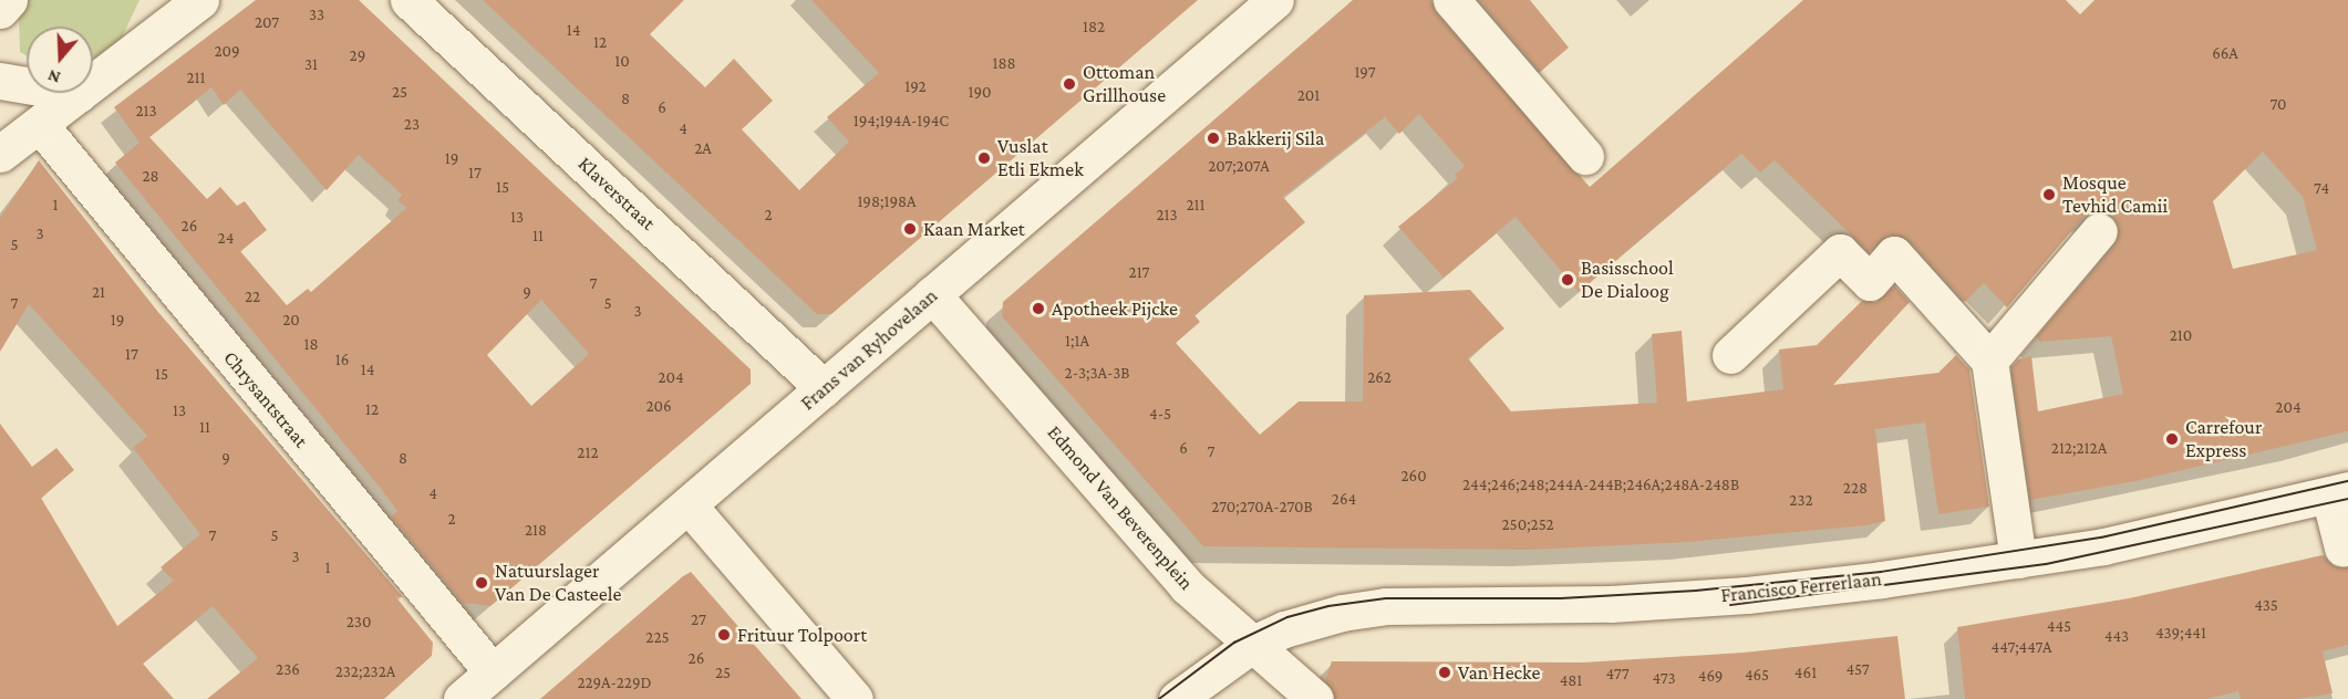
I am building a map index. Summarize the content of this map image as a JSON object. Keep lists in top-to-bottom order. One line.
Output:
{"streets":{"street":["Klaverstraat","Frans van Ryhovelaan","Chrysantstraat","Edmond Van Beverenplein","Francisco Ferrerlaan"]},"crossings":[["Klaverstraat","Frans van Ryhovelaan"],["Frans van Ryhovelaan","Chrysantstraat"],["Frans van Ryhovelaan","Edmond Van Beverenplein"],["Edmond Van Beverenplein","Francisco Ferrerlaan"]],"places":["Ottoman Grillhouse","Bakkerij Sila","Vuslat Etli Ekmek","Mosque Tevhid Camii","Kaan Market","Basisschool De Dialoog","Apotheek Pijcke","Carrefour Express","Natuurslager Van De Casteele","Frituur Tolpoort","Van Hecke"],"house_numbers":["33","207","182","14","12","209","66A","29","10","188","31","197","211","192","25","190","201","8","70","6","213","194;194A-194C","23","4","2A","19","207;207A","17","28","15","74","198;198A","1","211","2","213","13","26","3","11","24","5","217","7","21","9","22","7","5","3","19","20","210","1;1A","18","17","16","14","2-3;3A-3B","15","204","262","206","204","12","13","4-5","11","6","212;212A","7","212","9","8","260","244;246;248;244A-244B;246A;248A-248B","228","4","264","232","270;270A-270B","2","250;252","218","7","5","3","1","435","27","230","445","439;441","443","225","447;447A","26","236","457","232;232A","25","461","477","465","469","473","481","229A-229D"],"north":"bottom"}
